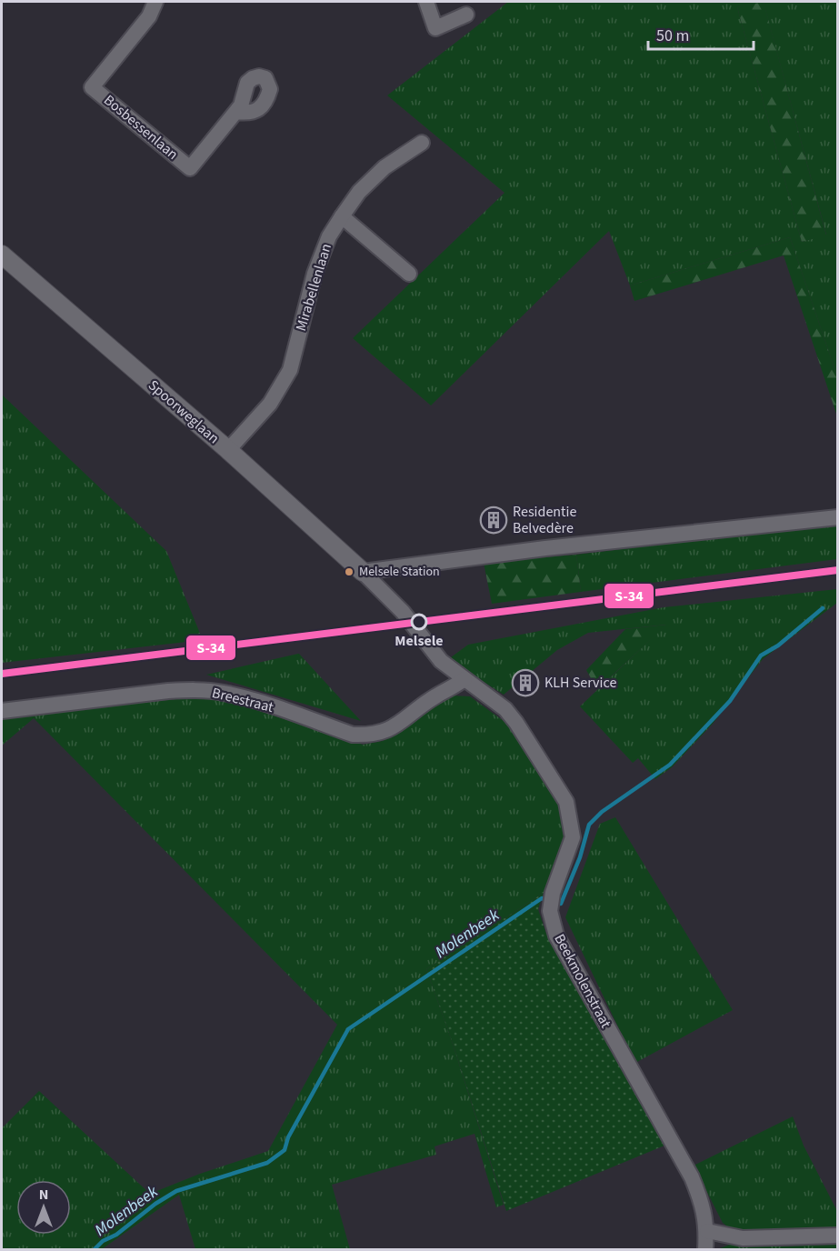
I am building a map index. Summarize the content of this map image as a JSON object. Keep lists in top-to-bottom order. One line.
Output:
{"streets":{"street":["Bosbessenlaan","Mirabellenlaan","Spoorweglaan","Breestraat","Beekmolenstraat"]},"crossings":[["Mirabellenlaan","Spoorweglaan"],["Spoorweglaan","Beekmolenstraat"],["Breestraat","Beekmolenstraat"]],"water":["Molenbeek"],"places":{"building":["Residentie Belvedère","KLH Service"],"other":["Melsele Station","Melsele"]},"lines":["transit line S-34"],"scale_bar":"50 m","north":"top"}
